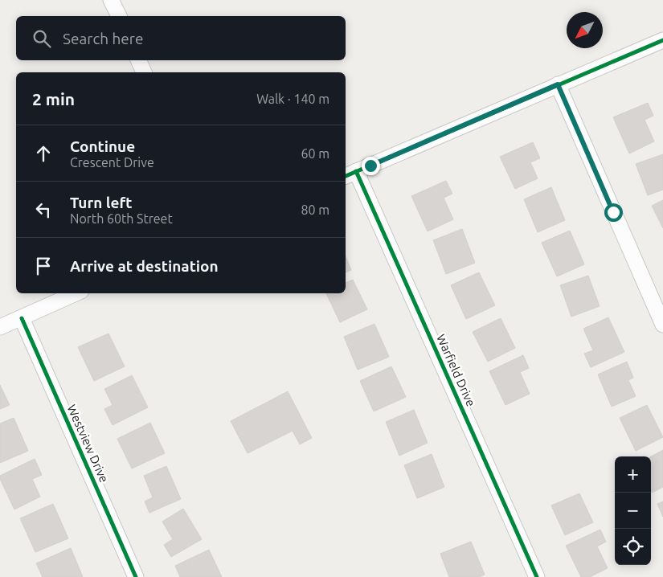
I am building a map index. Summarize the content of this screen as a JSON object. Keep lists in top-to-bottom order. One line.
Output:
{"streets":{"street":["Warfield Drive","Westview Drive"]},"north":"bottom left","page":{"search":"Search here","heading":["2 min","Walk · 140 m"],"list":[["Continue","Crescent Drive","60 m"],["Turn left","North 60th Street","80 m"],"Arrive at destination"],"map_buttons":["+","−"]}}
